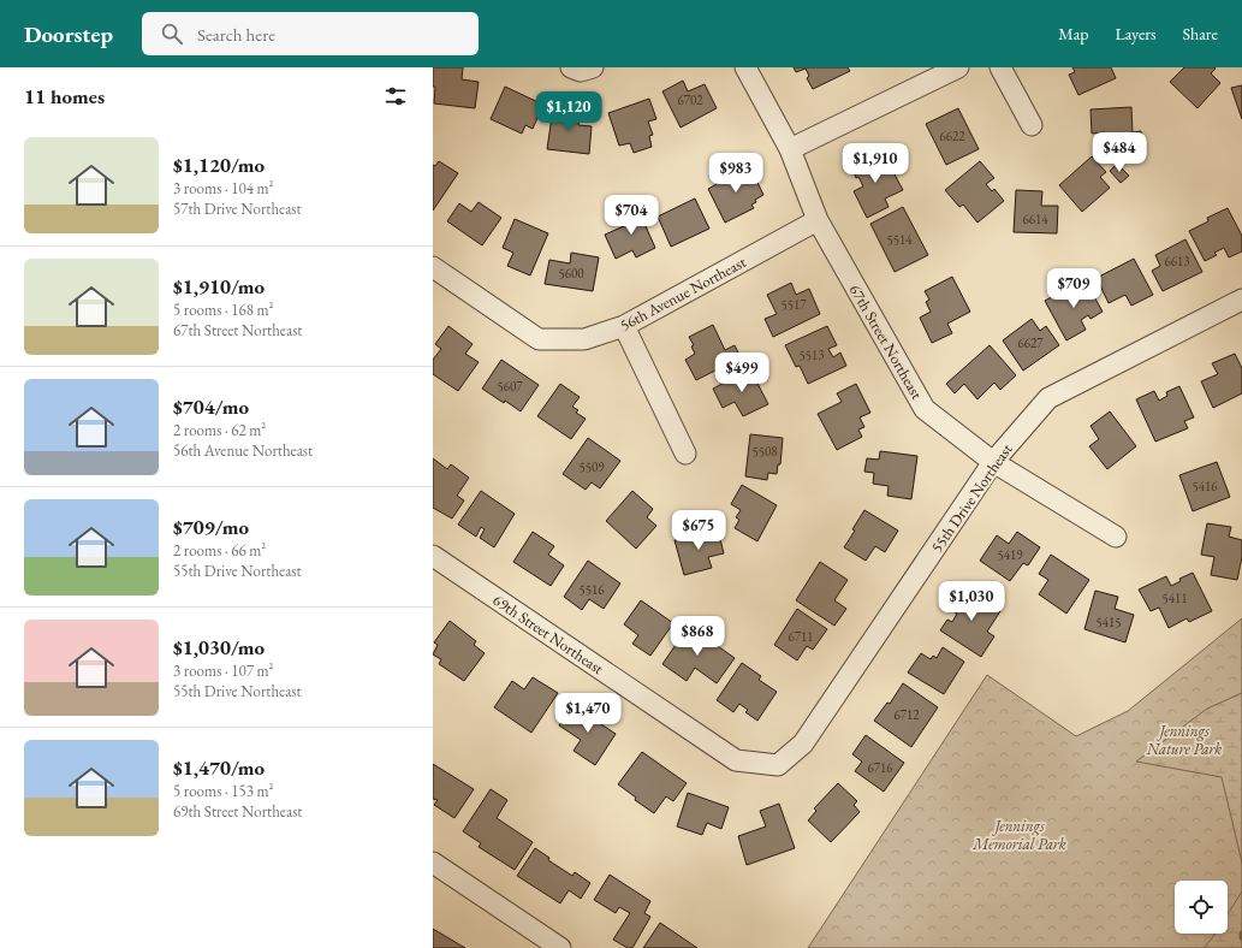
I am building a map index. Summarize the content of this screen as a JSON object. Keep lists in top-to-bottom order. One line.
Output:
{"streets":{"street":["56th Avenue Northeast","67th Street Northeast","55th Drive Northeast","69th Street Northeast"]},"crossings":[["56th Avenue Northeast","67th Street Northeast"],["67th Street Northeast","55th Drive Northeast"],["55th Drive Northeast","69th Street Northeast"]],"parks":["Jennings Nature Park","Jennings Memorial Park"],"house_numbers":["6702","6622","6614","5514","6613","5600","5517","6627","5513","5607","5508","5509","5416","5419","5516","5411","5415","6711","6712","6716"],"page":{"header":"Doorstep","search":"Search here","nav":["Map","Layers","Share"],"heading":"11 homes","price":["$1,120","$484","$1,910","$983","$704","$709","$499","$675","$1,030","$868","$1,470"],"list":[{"name":"$1,120/mo","note":"3 rooms · 104 m² · 57th Drive Northeast"},{"name":"$1,910/mo","note":"5 rooms · 168 m² · 67th Street Northeast"},{"name":"$704/mo","note":"2 rooms · 62 m² · 56th Avenue Northeast"},{"name":"$709/mo","note":"2 rooms · 66 m² · 55th Drive Northeast"},{"name":"$1,030/mo","note":"3 rooms · 107 m² · 55th Drive Northeast"},{"name":"$1,470/mo","note":"5 rooms · 153 m² · 69th Street Northeast"}]}}
